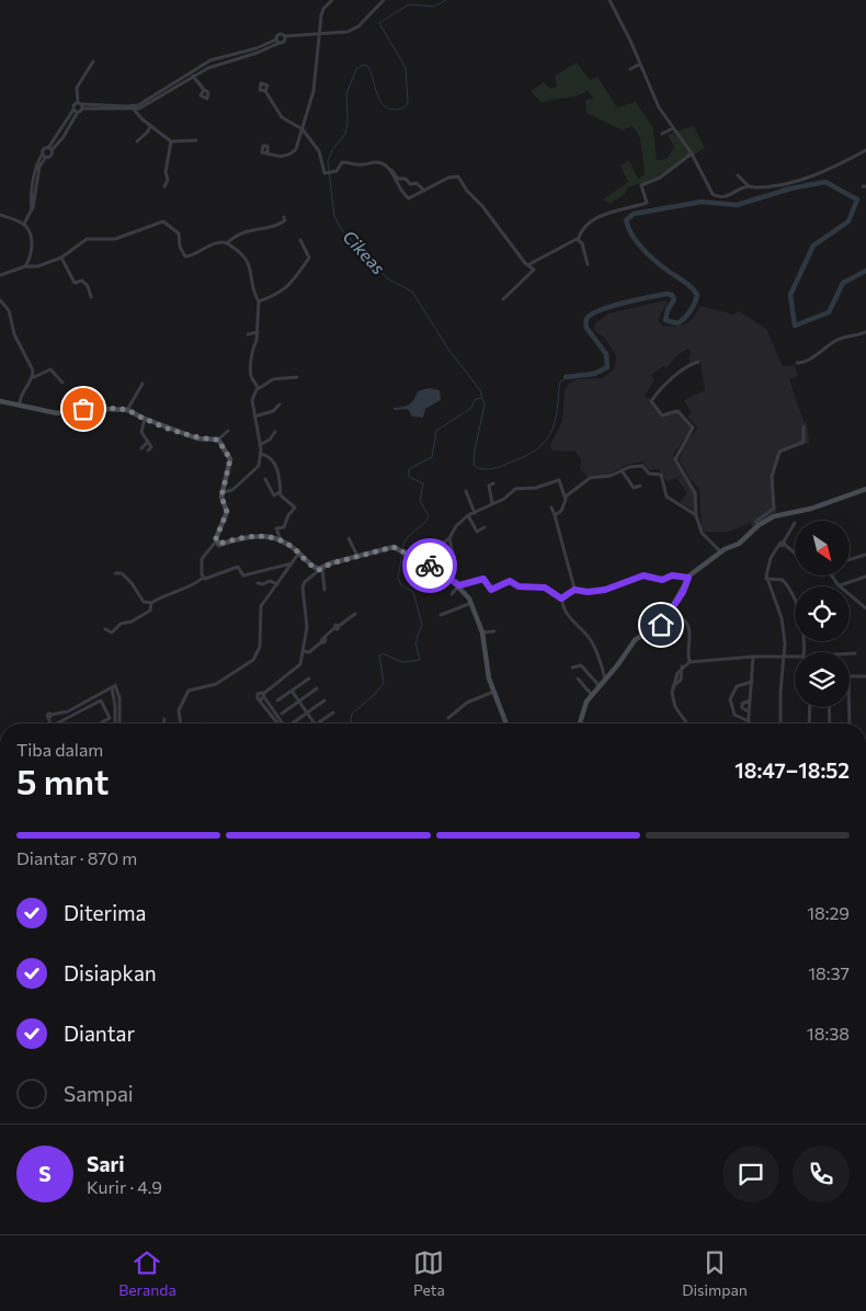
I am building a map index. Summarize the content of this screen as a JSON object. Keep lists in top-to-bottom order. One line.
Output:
{"water":["Cikeas"],"north":"bottom right","page":{"heading":["5 mnt","Tiba dalam","18:47–18:52"],"panel":["Sari","Kurir · 4.9"],"bar":"Diantar · 870 m","list":[["Diterima","18:29"],["Disiapkan","18:37"],["Diantar","18:38"],"Sampai"],"round":"S","tabs":["Beranda","Peta","Disimpan"]}}
